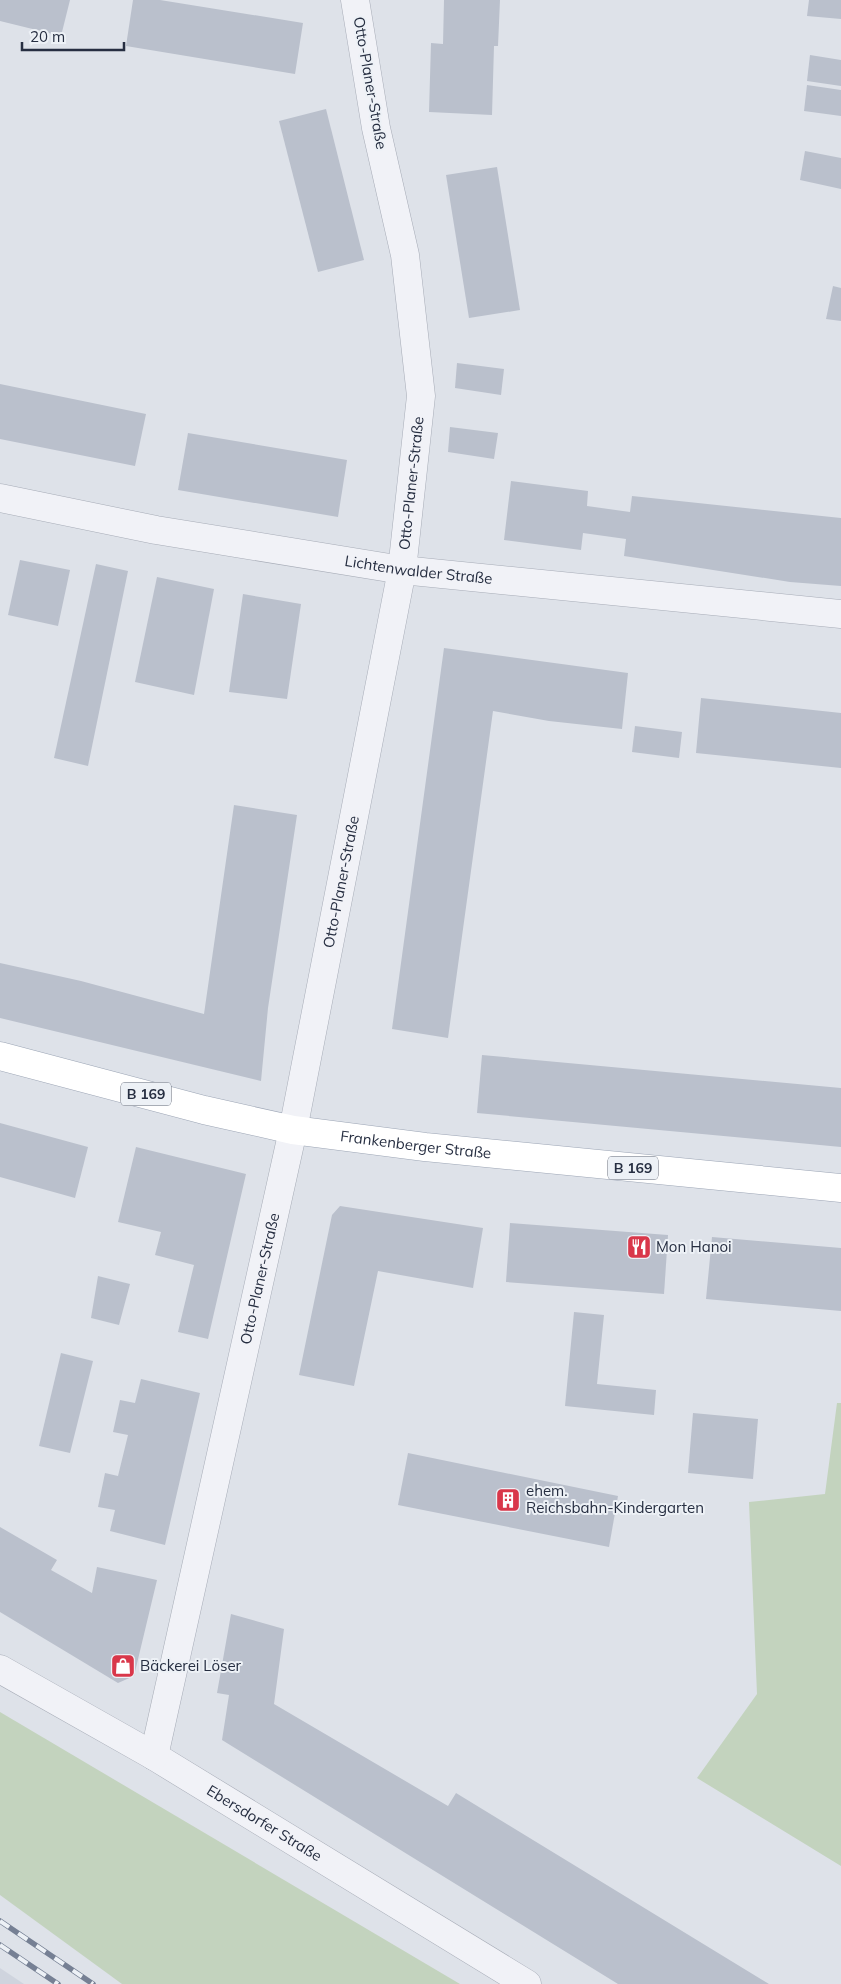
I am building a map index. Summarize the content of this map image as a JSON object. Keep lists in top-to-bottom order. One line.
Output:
{"streets":{"main road":["B 169","Frankenberger Straße"],"street":["Otto-Planer-Straße","Lichtenwalder Straße","Ebersdorfer Straße"]},"crossings":[["Otto-Planer-Straße","Lichtenwalder Straße"],["Otto-Planer-Straße","Frankenberger Straße"],["Otto-Planer-Straße","Ebersdorfer Straße"]],"places":{"restaurant":["Mon Hanoi"],"building":["ehem. Reichsbahn-Kindergarten"],"shop":["Bäckerei Löser"]},"scale_bar":"20 m"}
